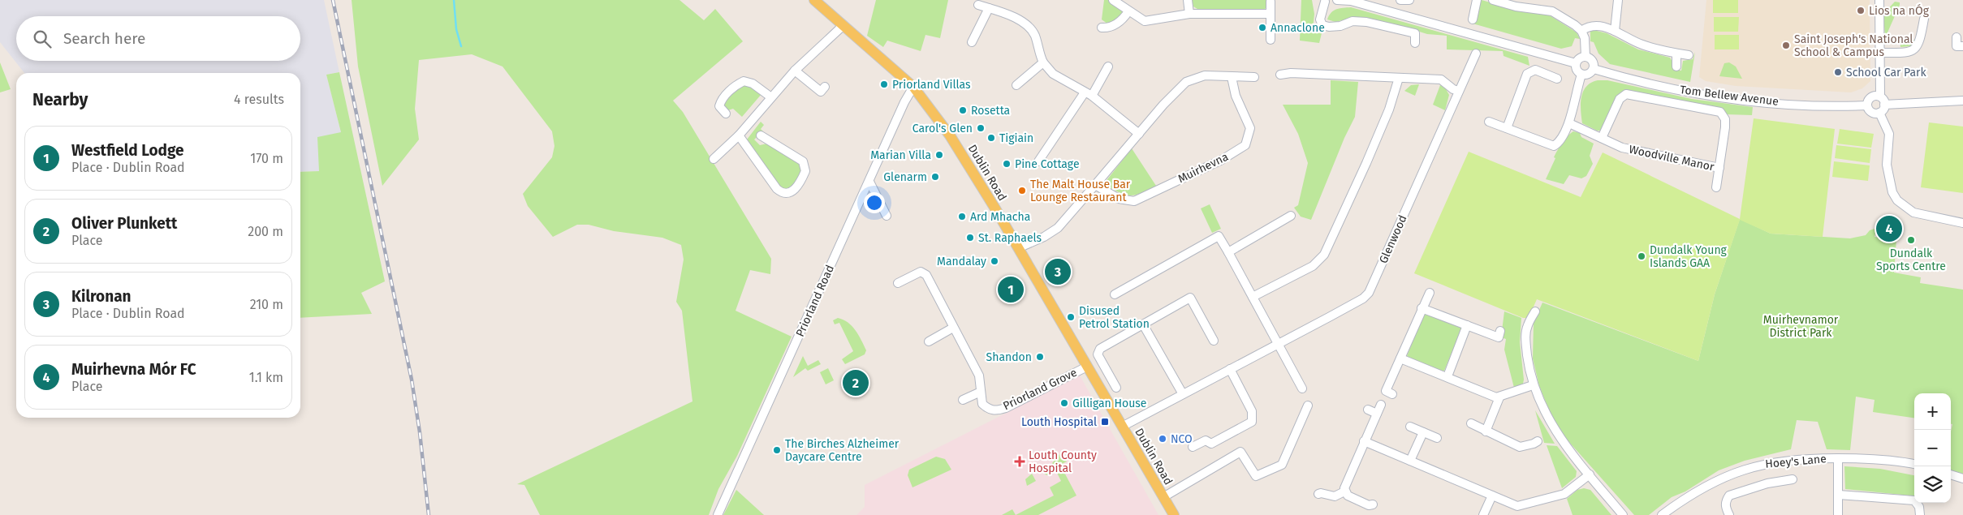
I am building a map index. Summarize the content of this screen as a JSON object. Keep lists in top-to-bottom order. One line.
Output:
{"streets":{"main road":["Dublin Road"],"street":["Tom Bellew Avenue","Woodville Manor","Muirhevna","Glenwood","Priorland Road","Priorland Grove","Hoey's Lane"]},"crossings":[["Dublin Road","Glenwood"],["Dublin Road","Priorland Road"],["Dublin Road","Priorland Grove"]],"parks":["Muirhevnamor District Park"],"places":{"other":["Lios na nÓg","Annaclone","Saint Joseph's National School & Campus","School Car Park","Priorland Villas","Rosetta","Carol's Glen","Tigiain","Marian Villa","Pine Cottage","Glenarm","The Malt House Bar Lounge Restaurant","Ard Mhacha","St. Raphaels","Dundalk Sports Centre","Dundalk Young Islands GAA","Mandalay","Disused Petrol Station","Shandon","Gilligan House","NCO","The Birches Alzheimer Daycare Centre"],"transit":["Louth Hospital"],"health":["Louth County Hospital"]},"page":{"search":"Search here","heading":["Nearby","4 results"],"list":[{"mark":"1","name":"Westfield Lodge","note":"Place · Dublin Road","value":"170 m"},{"mark":"2","name":"Oliver Plunkett","note":"Place","value":"200 m"},{"mark":"3","name":"Kilronan","note":"Place · Dublin Road","value":"210 m"},{"mark":"4","name":"Muirhevna Mór FC","note":"Place","value":"1.1 km"}],"pins":["4","3","1","2"],"map_buttons":["+","−"]}}
